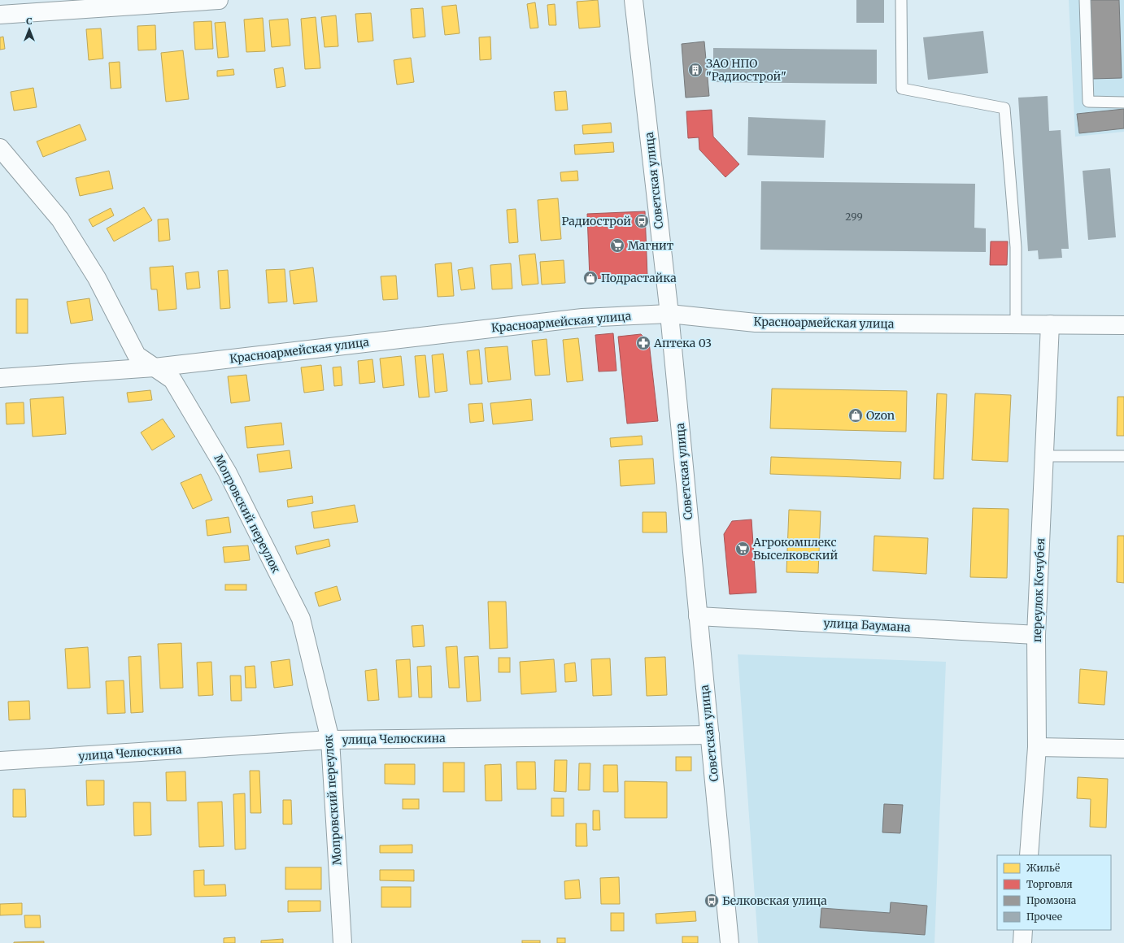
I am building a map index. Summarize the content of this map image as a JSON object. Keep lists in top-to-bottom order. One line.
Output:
{"streets":{"street":["Советская улица","Красноармейская улица","Мопровский переулок","переулок Кочубея","улица Баумана","улица Челюскина"]},"crossings":[["Советская улица","Красноармейская улица"],["Советская улица","улица Баумана"],["Советская улица","улица Челюскина"],["Красноармейская улица","Мопровский переулок"],["Красноармейская улица","переулок Кочубея"],["Мопровский переулок","улица Челюскина"],["переулок Кочубея","улица Баумана"]],"places":{"building":["ЗАО НПО \"Радиострой\""],"bus stop":["Радиострой","Белковская улица"],"supermarket":["Магнит","Агрокомплекс Выселковский"],"shop":["Подрастайка","Ozon"],"pharmacy":["Аптека 03"]},"house_numbers":["299"],"legend":["Жильё","Торговля","Промзона","Прочее"],"north":"top"}
